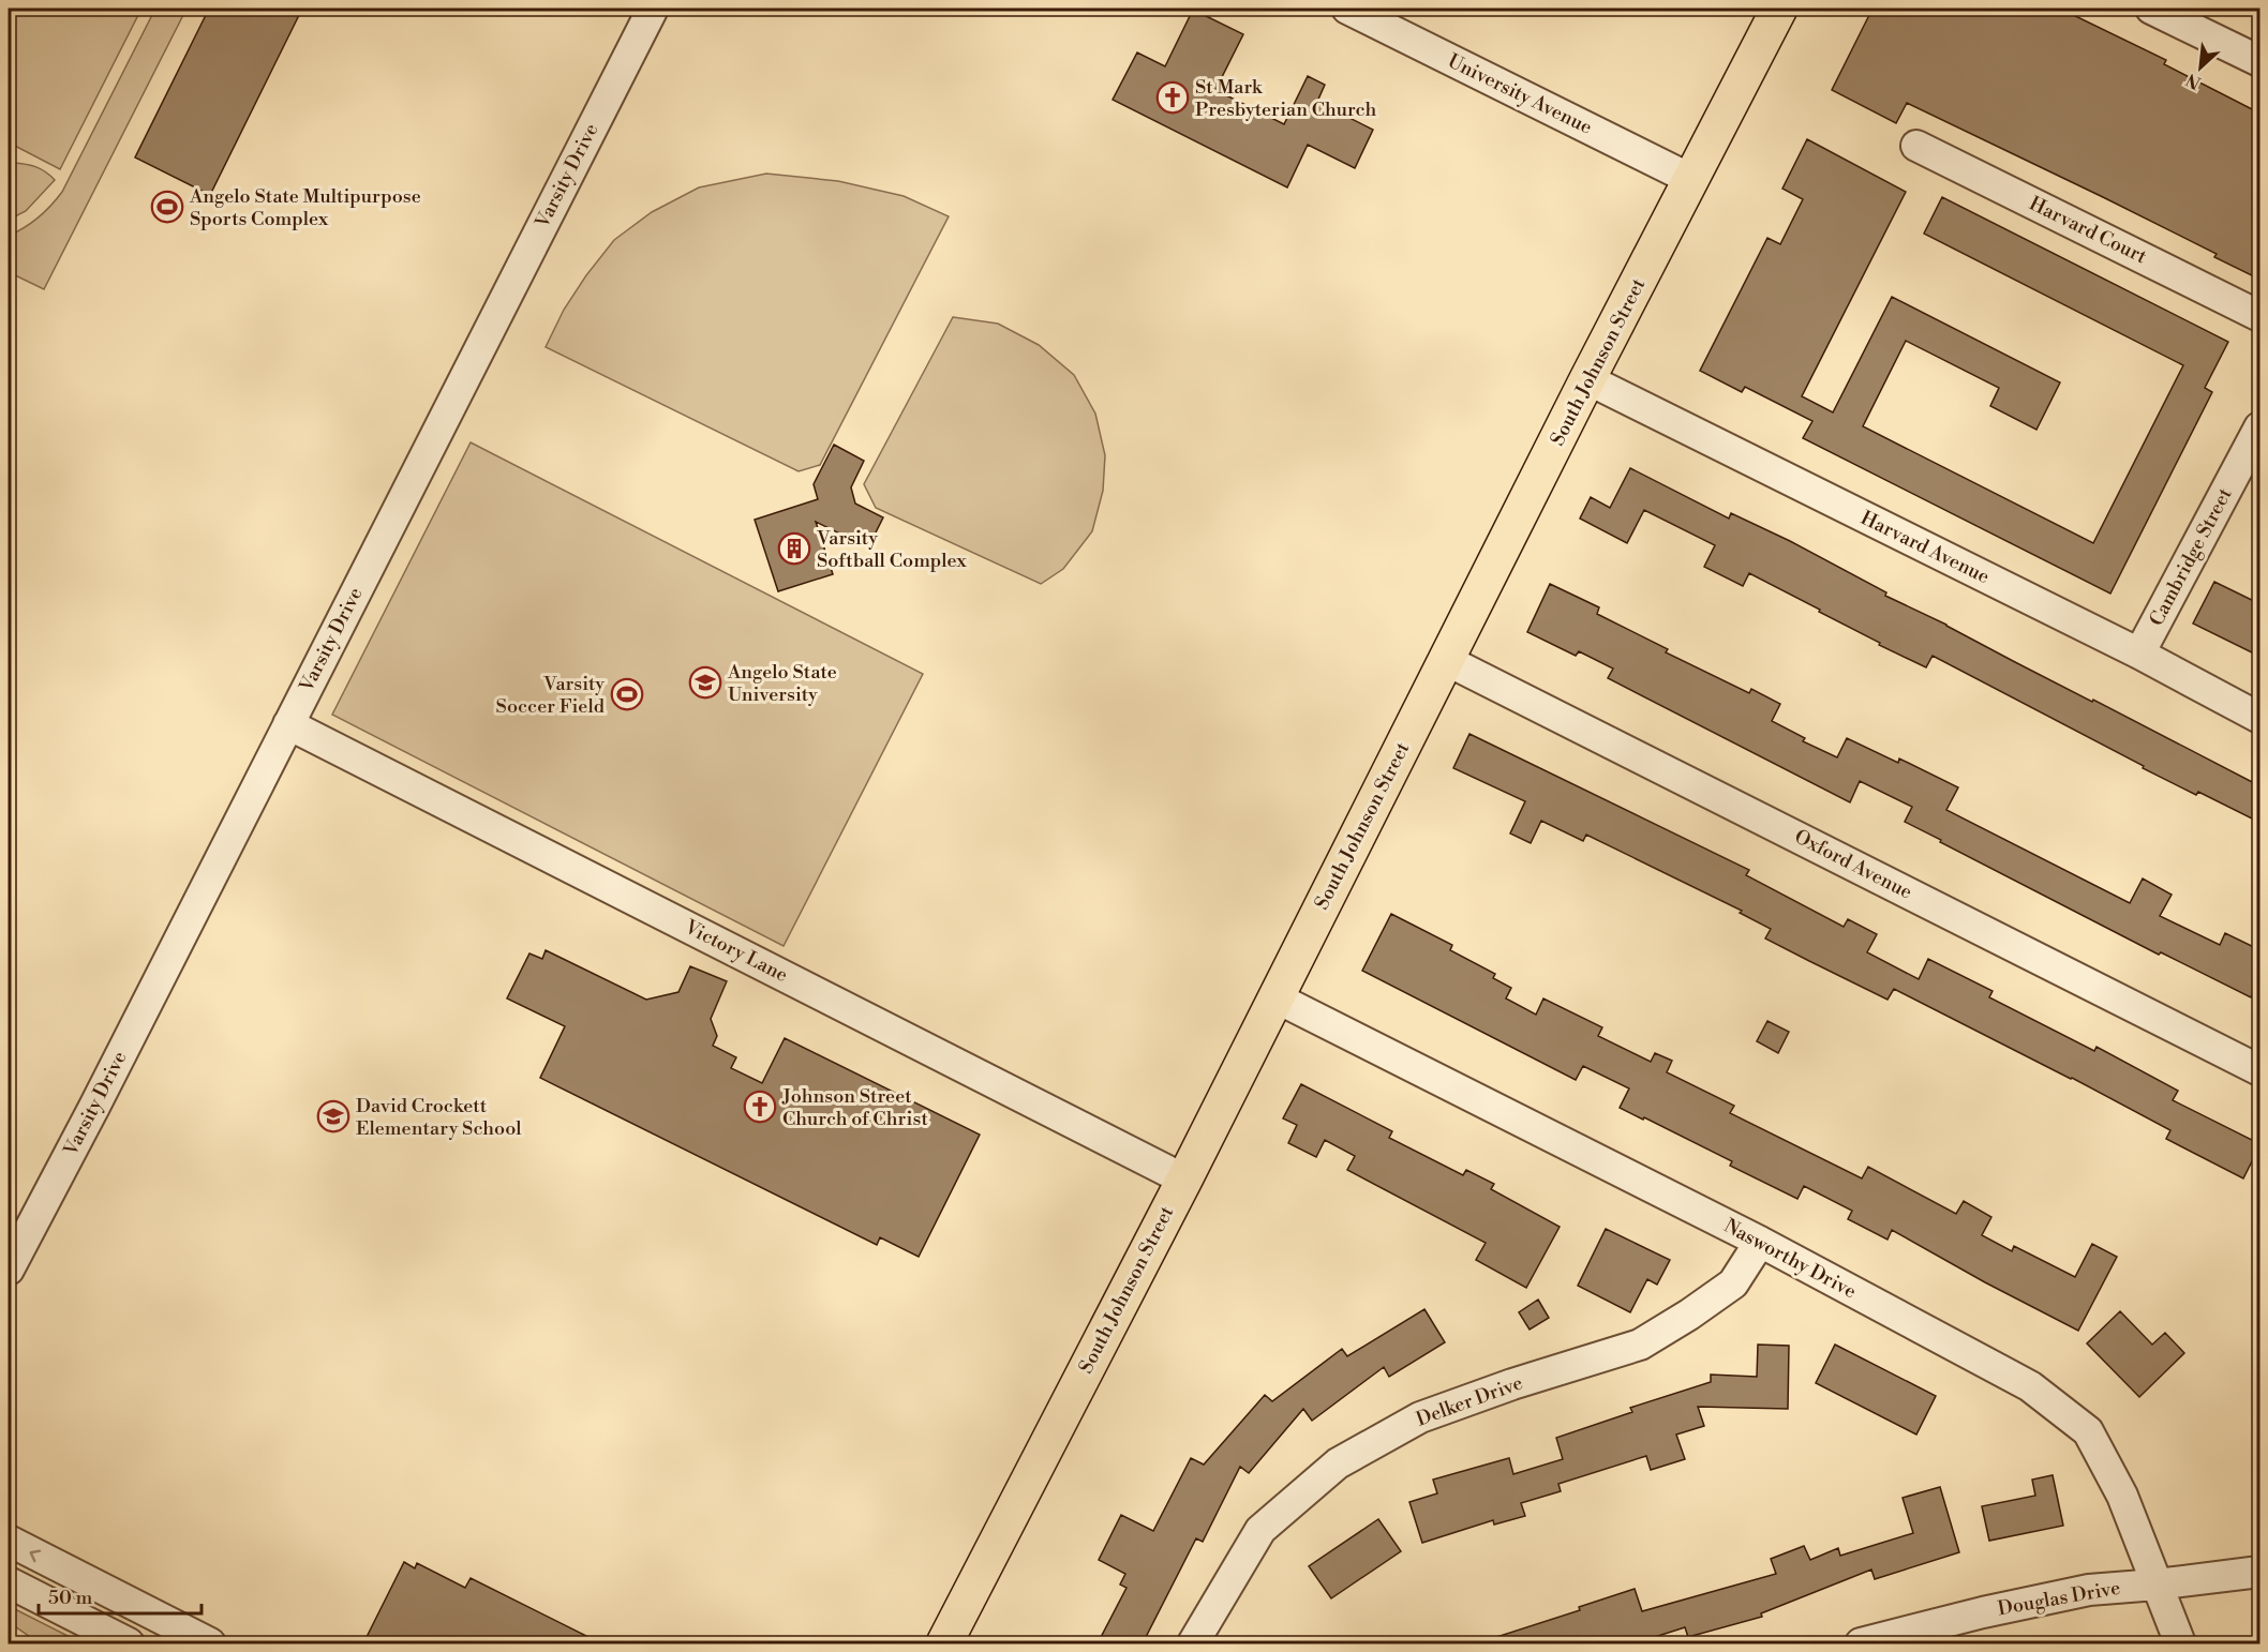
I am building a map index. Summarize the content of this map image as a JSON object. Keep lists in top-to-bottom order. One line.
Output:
{"streets":{"main road":["South Johnson Street"],"street":["University Avenue","Varsity Drive","Harvard Court","Harvard Avenue","Cambridge Street","Oxford Avenue","Victory Lane","Nasworthy Drive","Delker Drive","Douglas Drive"]},"crossings":[["University Avenue","South Johnson Street"],["Varsity Drive","Victory Lane"],["South Johnson Street","Harvard Avenue"],["South Johnson Street","Oxford Avenue"],["South Johnson Street","Victory Lane"],["South Johnson Street","Nasworthy Drive"],["Harvard Avenue","Cambridge Street"],["Nasworthy Drive","Delker Drive"],["Nasworthy Drive","Douglas Drive"]],"places":{"church":["St Mark Presbyterian Church","Johnson Street Church of Christ"],"sports":["Angelo State Multipurpose Sports Complex","Varsity Soccer Field"],"building":["Varsity Softball Complex"],"school or university":["Angelo State University","David Crockett Elementary School"]},"scale_bar":"50 m","north":"bottom left"}
